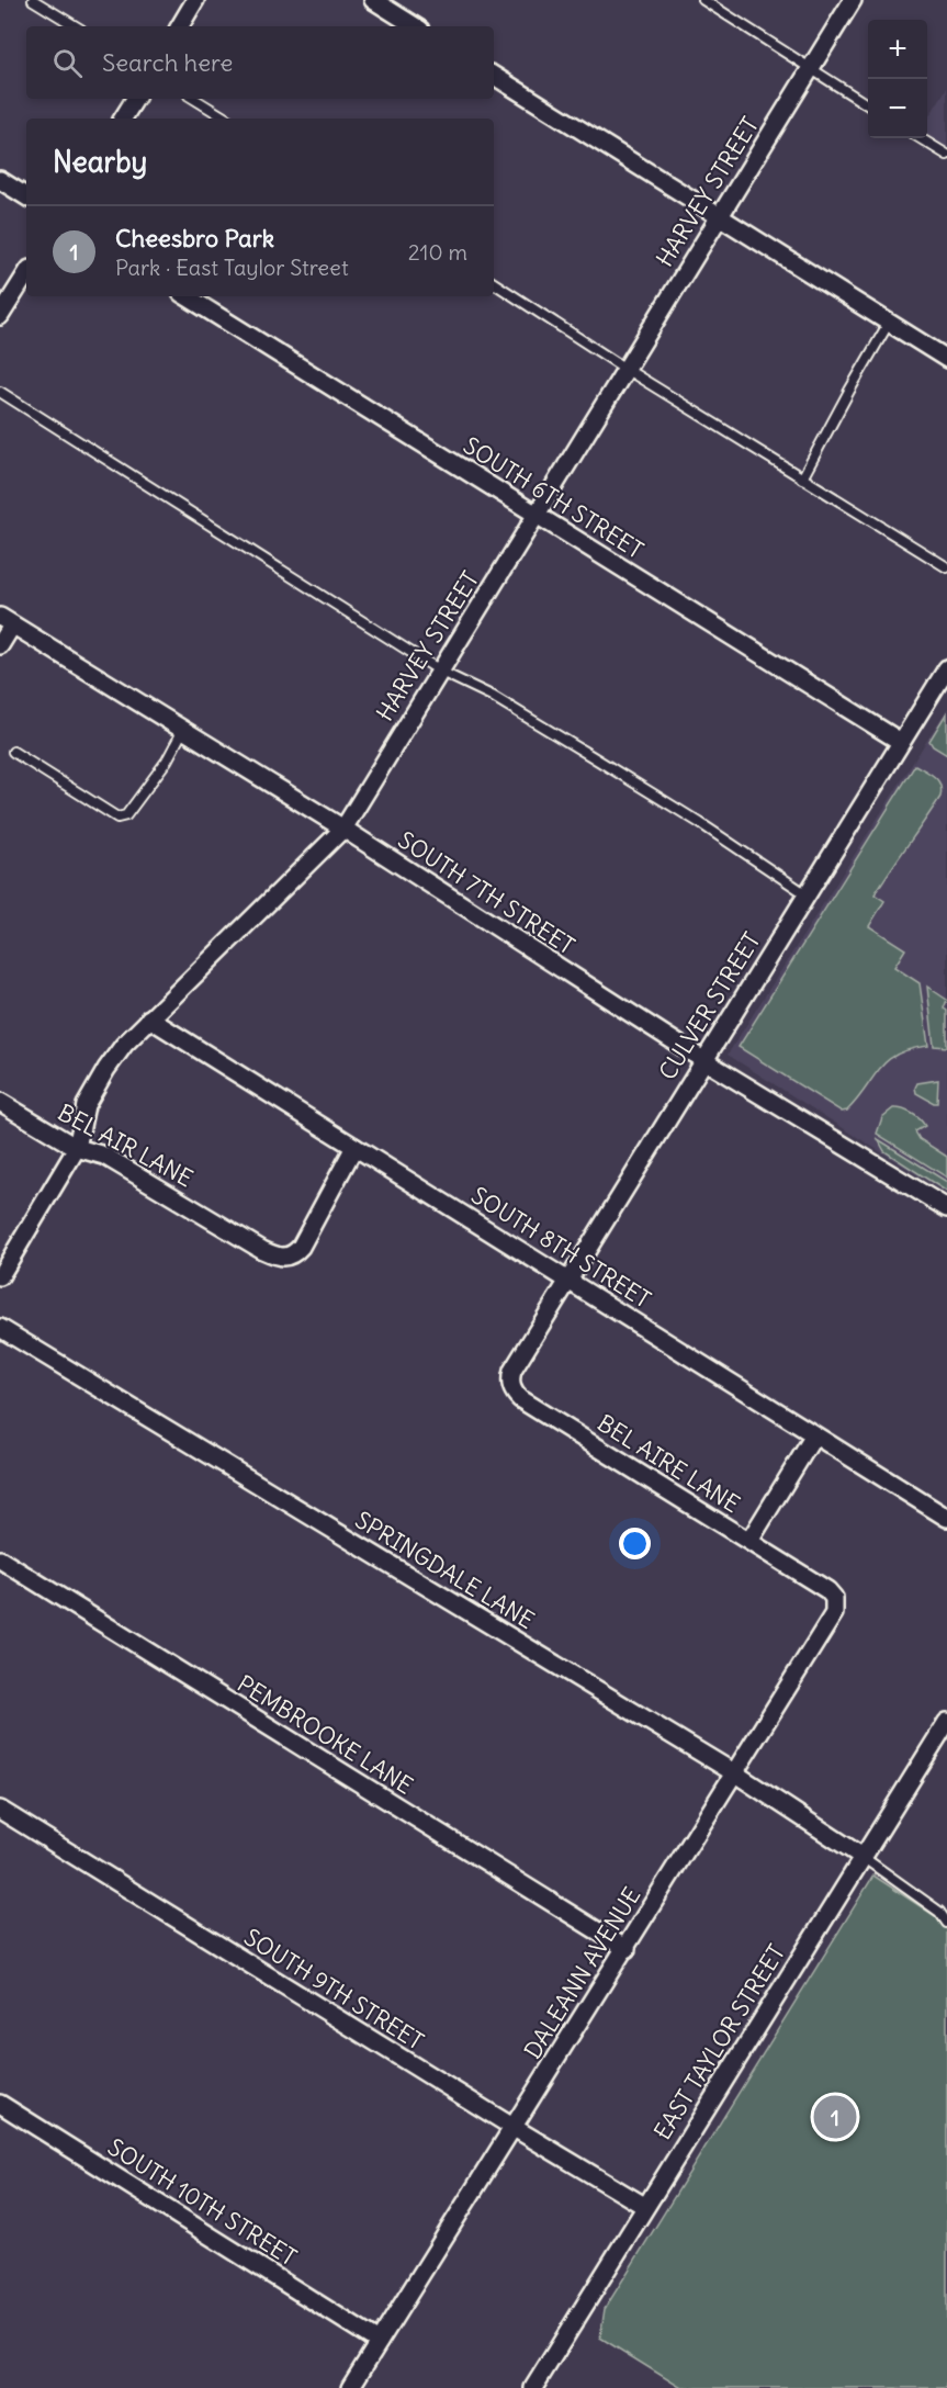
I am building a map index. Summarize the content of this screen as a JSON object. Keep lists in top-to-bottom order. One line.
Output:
{"streets":{"street":["HARVEY STREET","SOUTH 6TH STREET","SOUTH 7TH STREET","CULVER STREET","BEL AIR LANE","SOUTH 8TH STREET","BEL AIRE LANE","SPRINGDALE LANE","PEMBROOKE LANE","DALEANN AVENUE","SOUTH 9TH STREET","EAST TAYLOR STREET","SOUTH 10TH STREET"]},"crossings":[["HARVEY STREET","SOUTH 6TH STREET"],["HARVEY STREET","SOUTH 7TH STREET"],["HARVEY STREET","BEL AIR LANE"],["HARVEY STREET","SOUTH 8TH STREET"],["SOUTH 6TH STREET","CULVER STREET"],["SOUTH 7TH STREET","CULVER STREET"],["CULVER STREET","SOUTH 8TH STREET"],["CULVER STREET","BEL AIRE LANE"],["BEL AIR LANE","SOUTH 8TH STREET"],["BEL AIRE LANE","DALEANN AVENUE"],["SPRINGDALE LANE","DALEANN AVENUE"],["SPRINGDALE LANE","EAST TAYLOR STREET"],["PEMBROOKE LANE","DALEANN AVENUE"],["DALEANN AVENUE","SOUTH 9TH STREET"],["DALEANN AVENUE","SOUTH 10TH STREET"],["SOUTH 9TH STREET","EAST TAYLOR STREET"]],"page":{"map_buttons":["+","−"],"search":"Search here","heading":"Nearby","list":[{"mark":"1","name":"Cheesbro Park","note":"Park · East Taylor Street","value":"210 m"}],"pins":"1"}}
